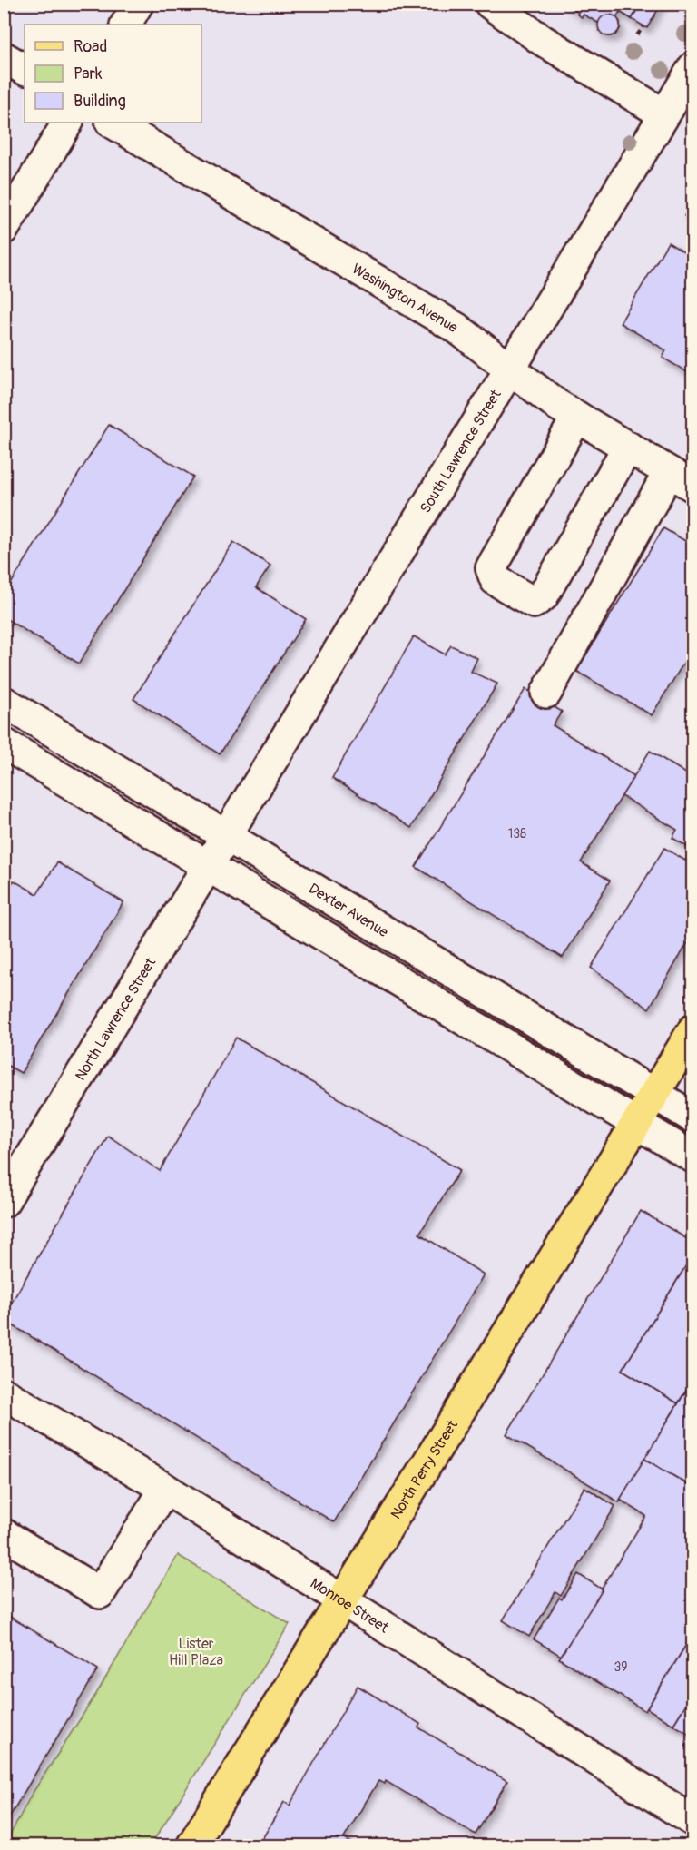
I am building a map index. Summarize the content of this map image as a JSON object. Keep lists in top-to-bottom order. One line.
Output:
{"streets":{"main road":["North Perry Street"],"street":["Washington Avenue","South Lawrence Street","Dexter Avenue","North Lawrence Street","Monroe Street"]},"crossings":[["Washington Avenue","South Lawrence Street"],["South Lawrence Street","Dexter Avenue"],["South Lawrence Street","North Lawrence Street"],["Dexter Avenue","North Lawrence Street"],["Dexter Avenue","North Perry Street"],["North Perry Street","Monroe Street"]],"parks":["Lister Hill Plaza"],"house_numbers":["138","39"],"legend":["Road","Park","Building"]}
